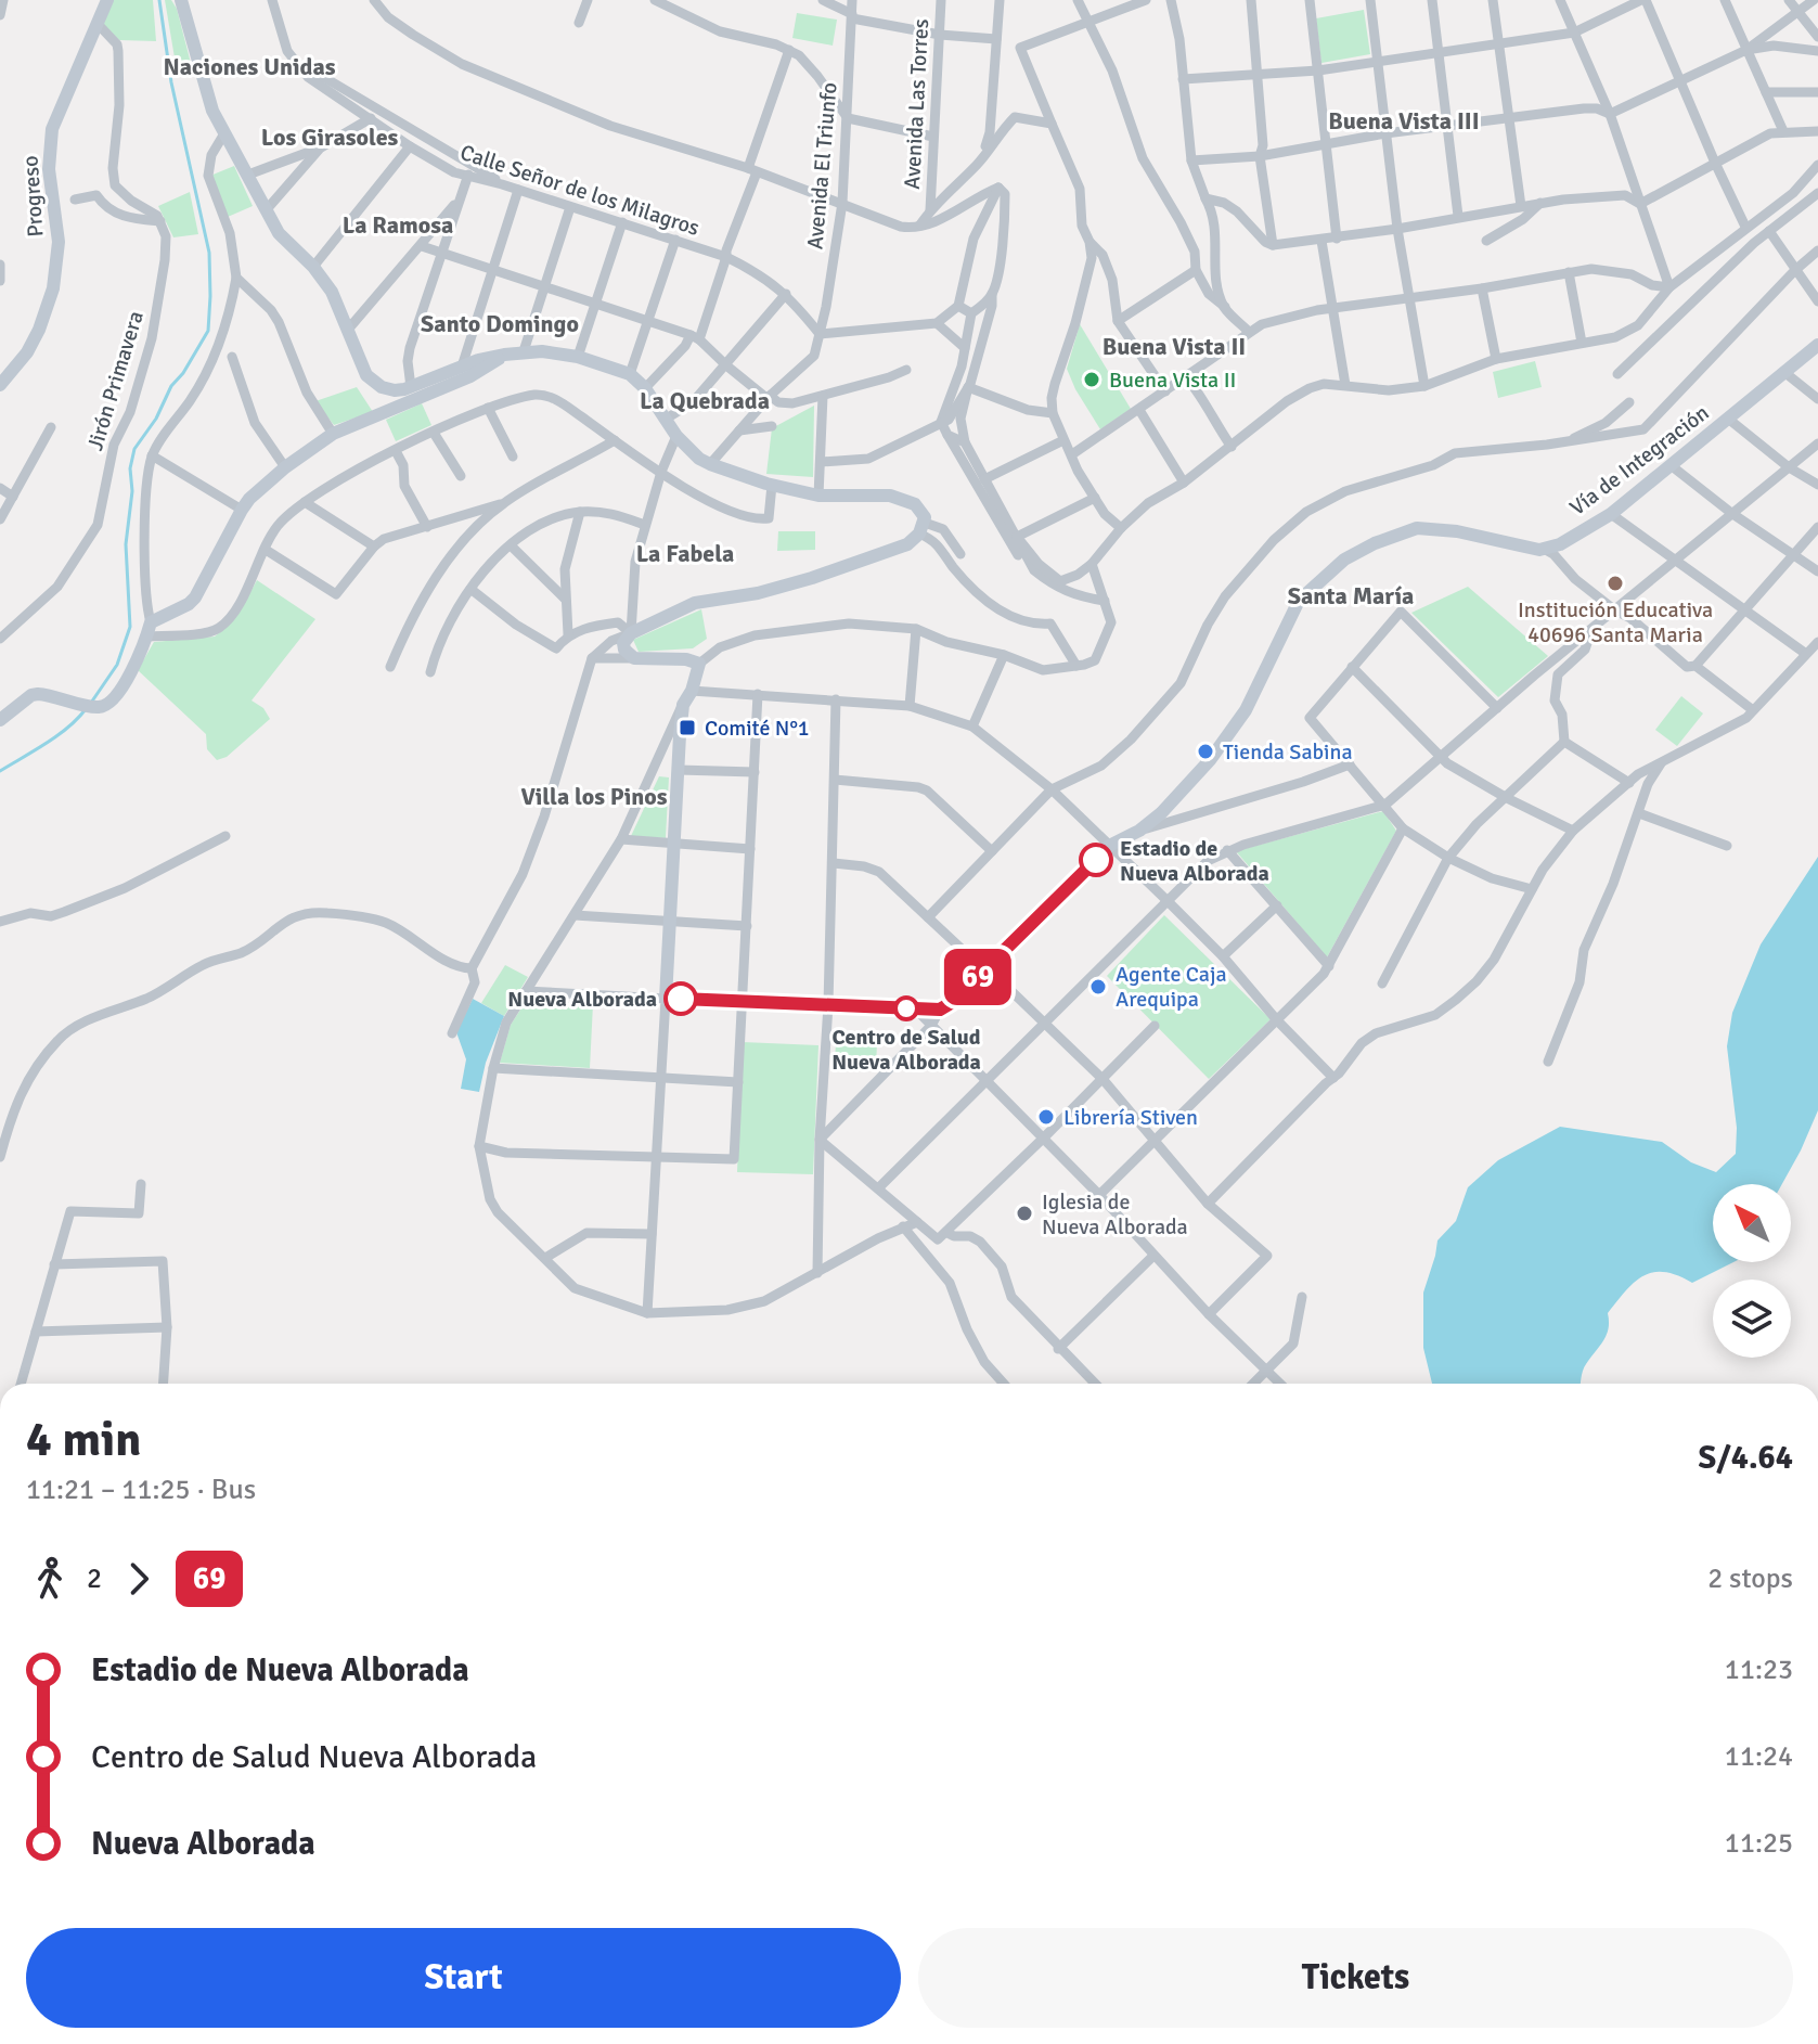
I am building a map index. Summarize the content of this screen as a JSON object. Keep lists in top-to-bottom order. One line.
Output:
{"streets":{"main road":["Progreso","Vía de Integración"],"street":["Avenida Las Torres","Avenida El Triunfo","Calle Señor de los Milagros","Jirón Primavera"]},"crossings":[["Avenida El Triunfo","Calle Señor de los Milagros"]],"districts":["Naciones Unidas","Buena Vista III","Los Girasoles","La Ramosa","Santo Domingo","Buena Vista II","La Quebrada","La Fabela","Santa María","Villa los Pinos"],"places":{"other":["Buena Vista II","Institución Educativa 40696 Santa Maria","Tienda Sabina","Estadio de Nueva Alborada","Agente Caja Arequipa","Nueva Alborada","Centro de Salud Nueva Alborada","Librería Stiven","Iglesia de Nueva Alborada"],"transit":["Comité N°1"]},"lines":["bus line 69"],"north":"top left","page":{"on_map":"69","heading":["4 min","11:21 – 11:25 · Bus","S/4.64"],"legs":["2","69","2 stops"],"list":[{"name":"Estadio de Nueva Alborada","value":"11:23"},{"name":"Centro de Salud Nueva Alborada","value":"11:24"},{"name":"Nueva Alborada","value":"11:25"}],"buttons":["Start","Tickets"]}}
